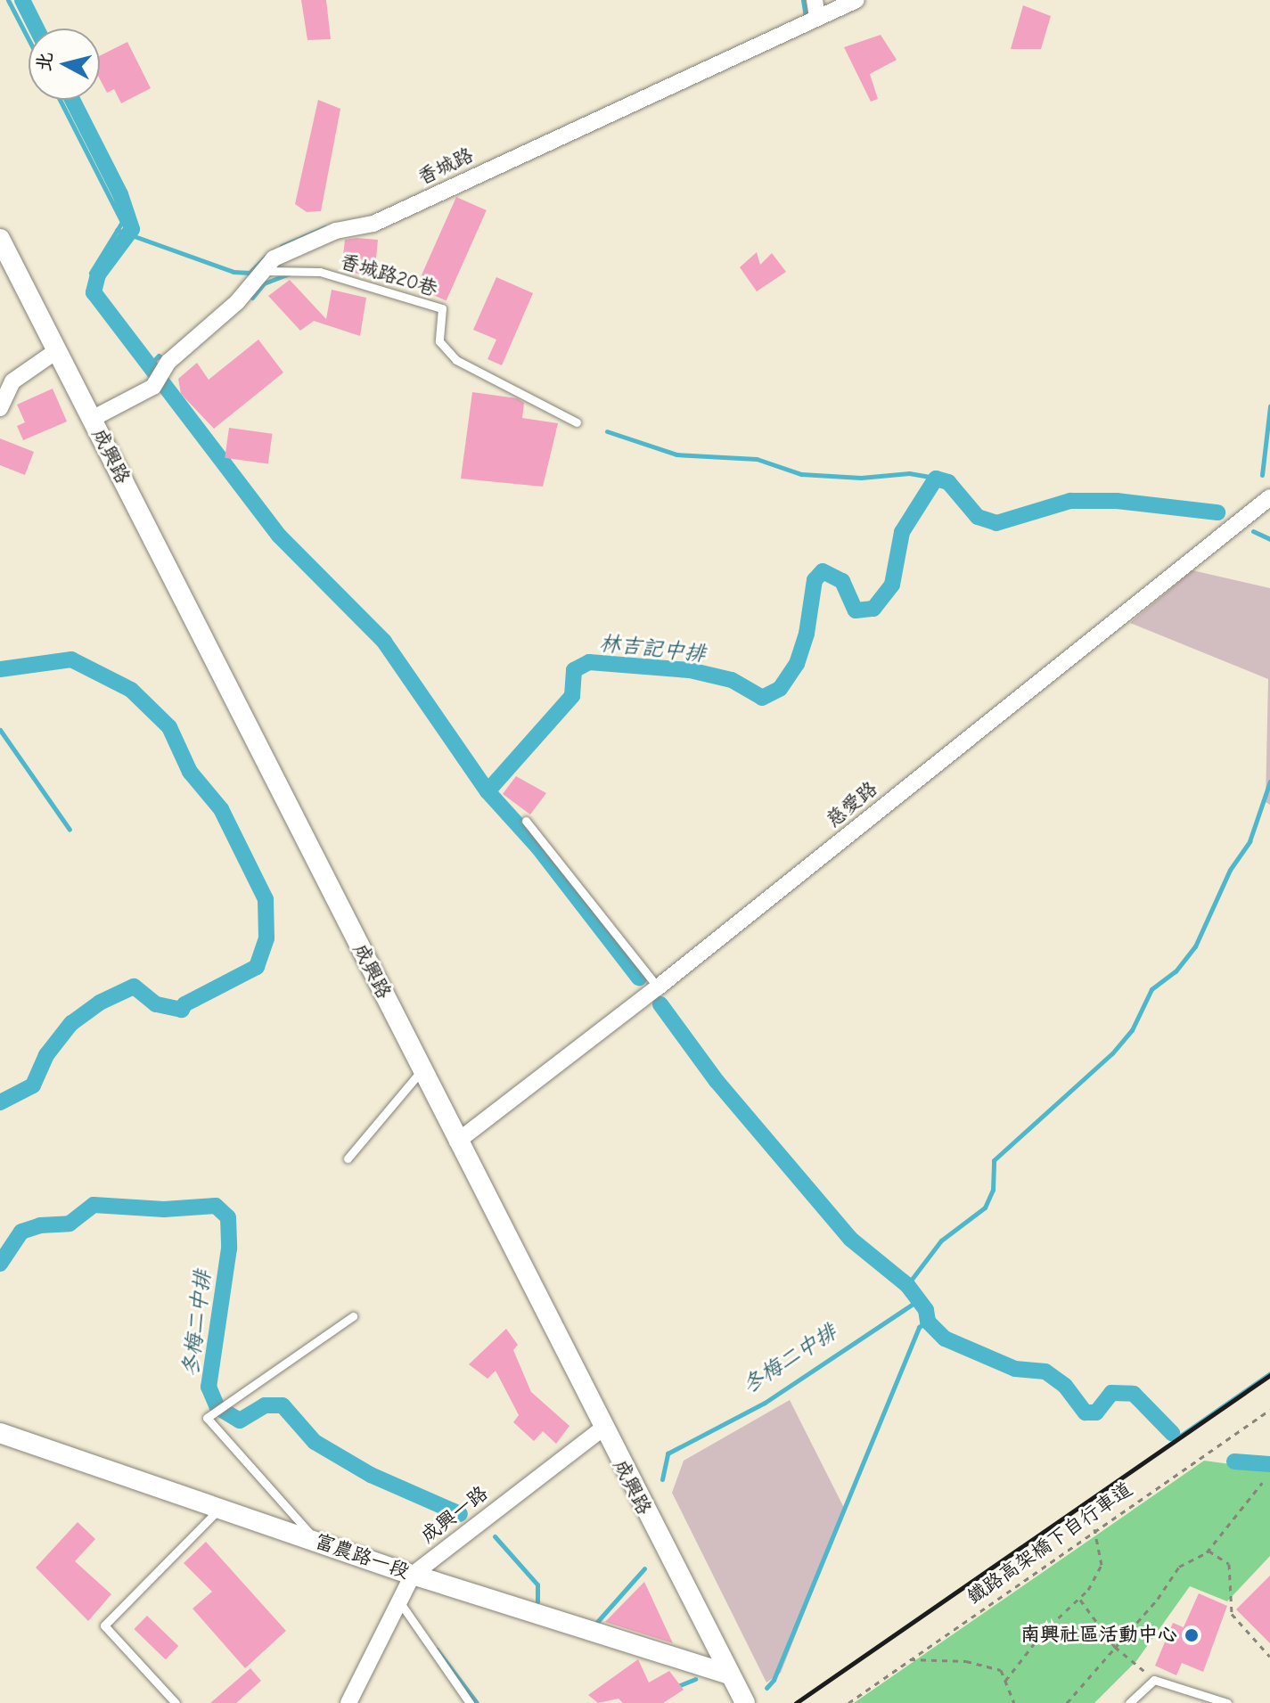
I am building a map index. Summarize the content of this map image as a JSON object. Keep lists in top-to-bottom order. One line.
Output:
{"streets":{"street":["香城路","成興路","慈愛路","成興一路","富農路一段"],"lane":["香城路20巷"],"path":["鐵路高架橋下自行車道"]},"crossings":[["香城路","香城路20巷"],["香城路","成興路"],["成興路","慈愛路"],["成興路","成興一路"],["成興路","富農路一段"],["成興一路","富農路一段"]],"water":["林吉記中排","冬梅二中排"],"places":["南興社區活動中心"],"north":"left"}
